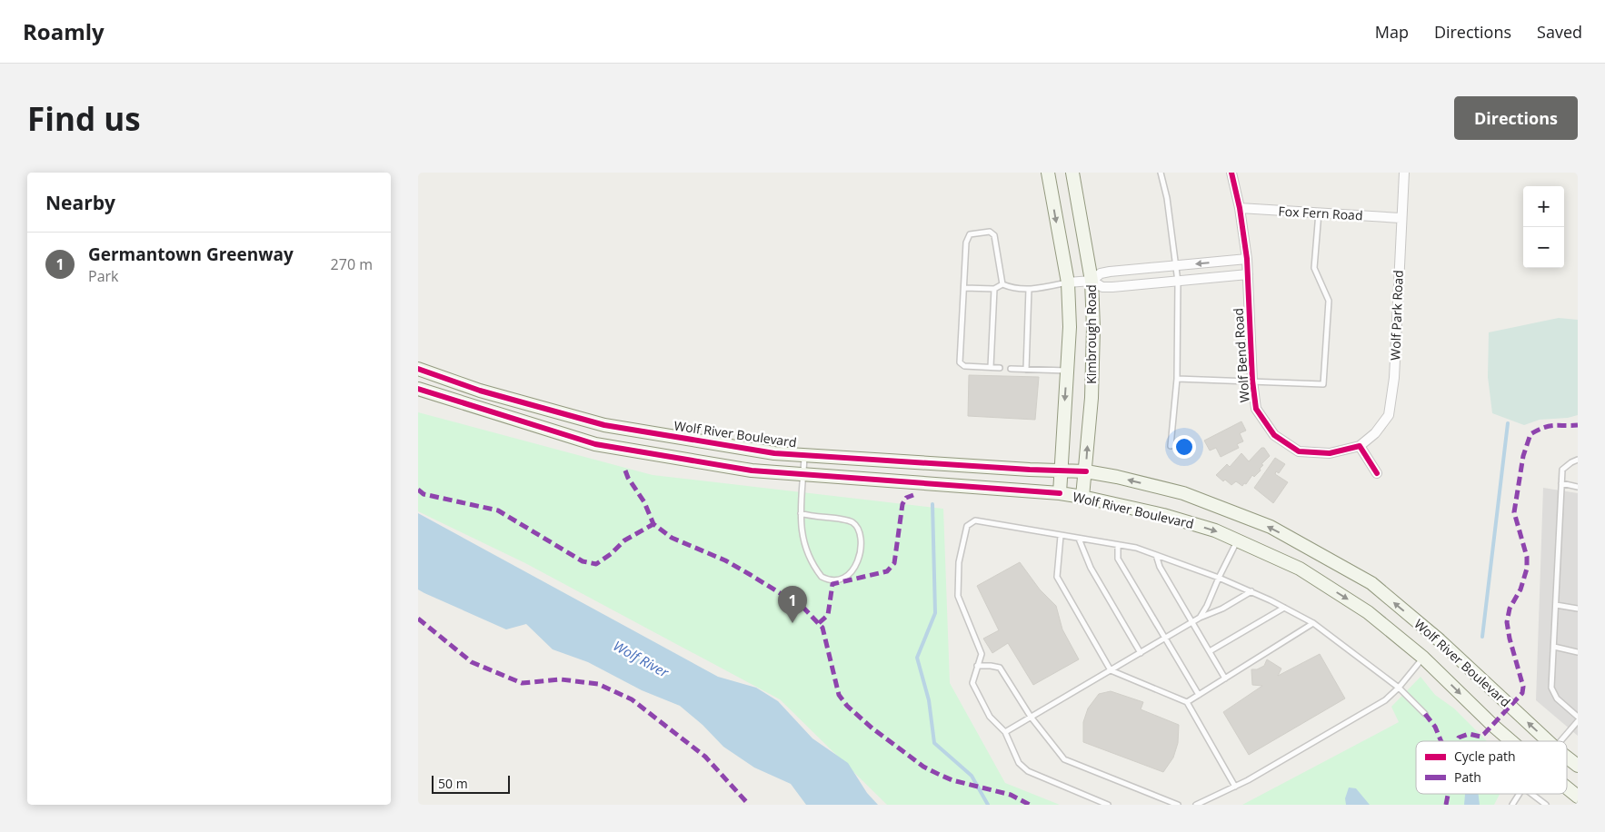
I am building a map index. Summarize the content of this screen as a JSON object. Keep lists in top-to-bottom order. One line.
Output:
{"streets":{"main road":["Kimbrough Road","Wolf River Boulevard"],"street":["Fox Fern Road","Wolf Park Road","Wolf Bend Road"]},"crossings":[["Fox Fern Road","Wolf Park Road"],["Fox Fern Road","Wolf Bend Road"],["Wolf Park Road","Wolf Bend Road"],["Kimbrough Road","Wolf River Boulevard"]],"water":["Wolf River"],"legend":["Cycle path","Path"],"scale_bar":"50 m","page":{"header":"Roamly","nav":["Map","Directions","Saved"],"buttons":"Directions","title":"Find us","heading":"Nearby","map_buttons":["+","−"],"list":[{"mark":"1","name":"Germantown Greenway","note":"Park","value":"270 m"}],"pins":"1","scale":"50 m"}}
